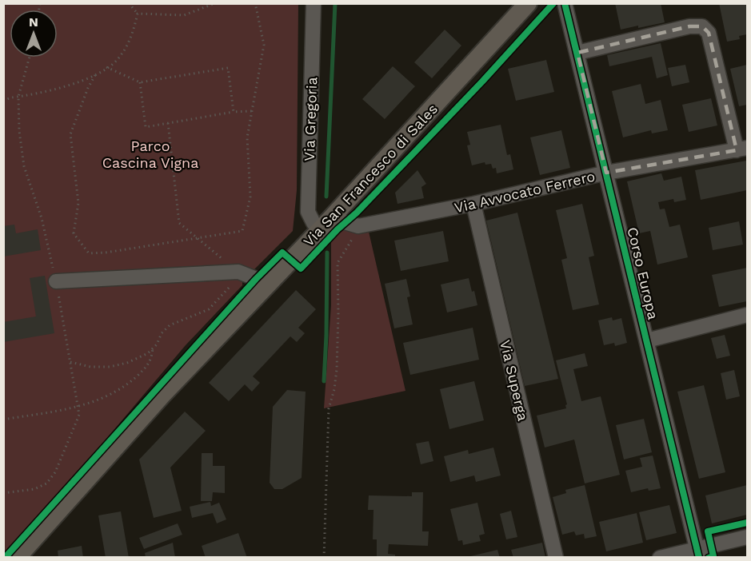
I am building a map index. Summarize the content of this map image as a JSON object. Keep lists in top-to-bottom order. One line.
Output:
{"streets":{"main road":["Via San Francesco di Sales"],"street":["Via Gregoria","Via Avvocato Ferrero","Corso Europa","Via Superga"]},"crossings":[["Via Gregoria","Via San Francesco di Sales"],["Via Gregoria","Via Avvocato Ferrero"],["Via San Francesco di Sales","Via Avvocato Ferrero"],["Via Avvocato Ferrero","Corso Europa"],["Via Avvocato Ferrero","Via Superga"]],"parks":["Parco Cascina Vigna"],"north":"top"}
